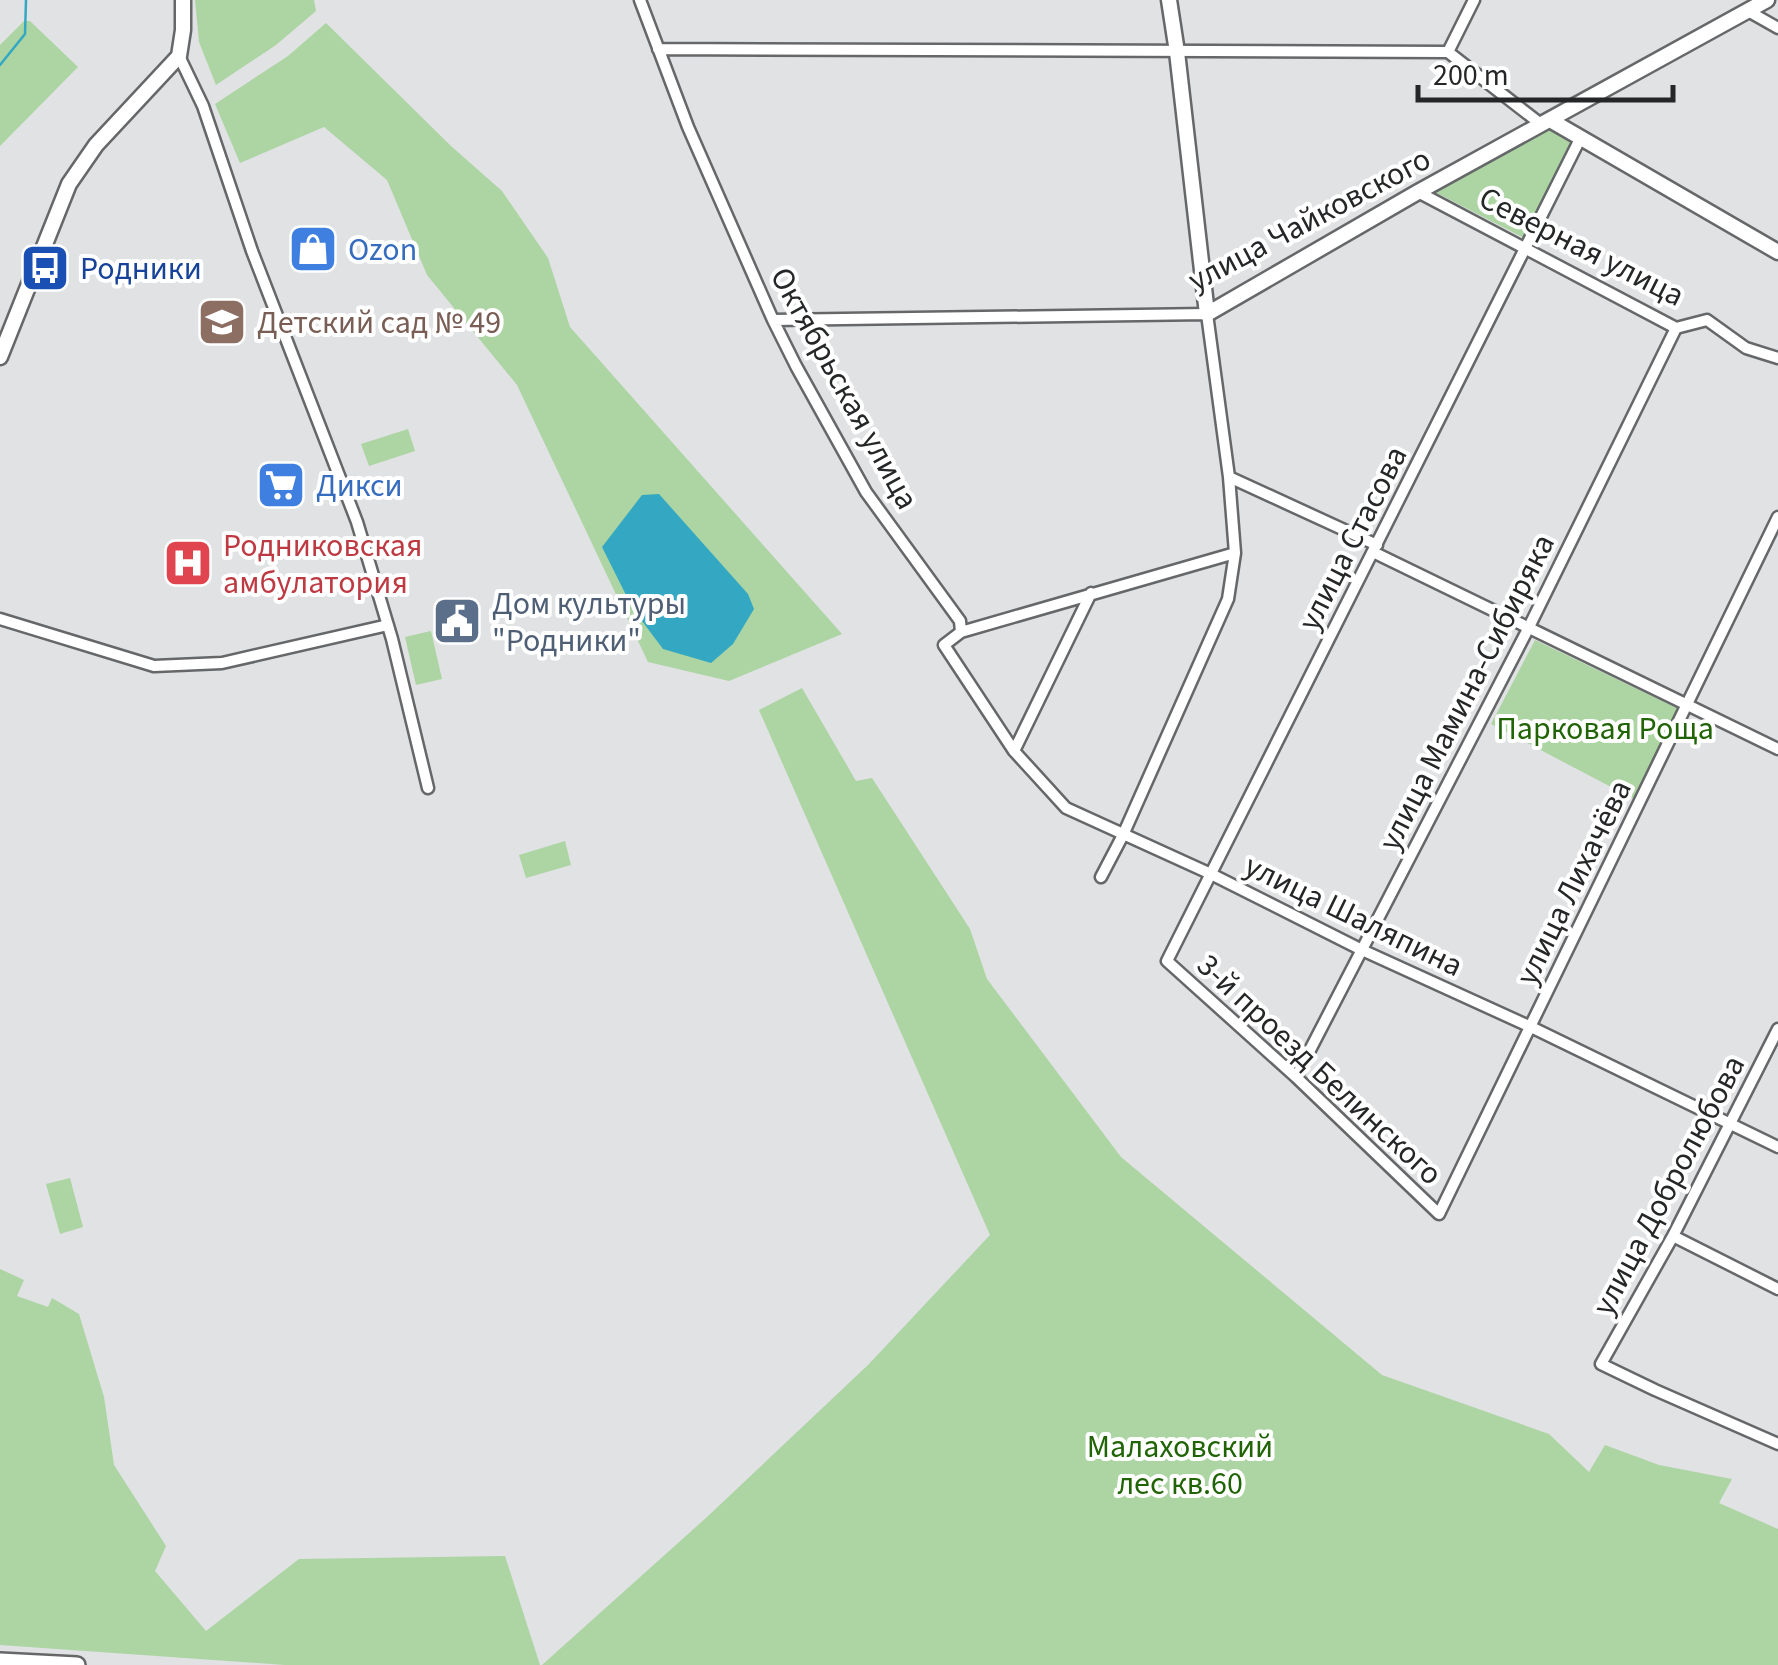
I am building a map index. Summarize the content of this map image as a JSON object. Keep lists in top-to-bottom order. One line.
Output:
{"streets":{"street":["улица Чайковского","Северная улица","Октябрьская улица","улица Стасова","улица Мамина-Сибиряка","улица Лихачёва","улица Шаляпина","3-й проезд Белинского","улица Добролюбова"]},"crossings":[["улица Чайковского","Северная улица"],["улица Чайковского","Октябрьская улица"],["Северная улица","улица Стасова"],["Северная улица","улица Мамина-Сибиряка"],["улица Стасова","улица Шаляпина"],["улица Стасова","3-й проезд Белинского"],["улица Мамина-Сибиряка","улица Шаляпина"],["улица Мамина-Сибиряка","3-й проезд Белинского"],["улица Лихачёва","улица Шаляпина"],["улица Лихачёва","3-й проезд Белинского"],["улица Шаляпина","улица Добролюбова"]],"parks":["Парковая Роща","Малаховский лес кв.60"],"places":{"shop":["Ozon"],"bus stop":["Родники"],"school or university":["Детский сад № 49"],"supermarket":["Дикси"],"hospital":["Родниковская амбулатория"],"public building":["Дом культуры \"Родники\""]},"scale_bar":"200 m"}
